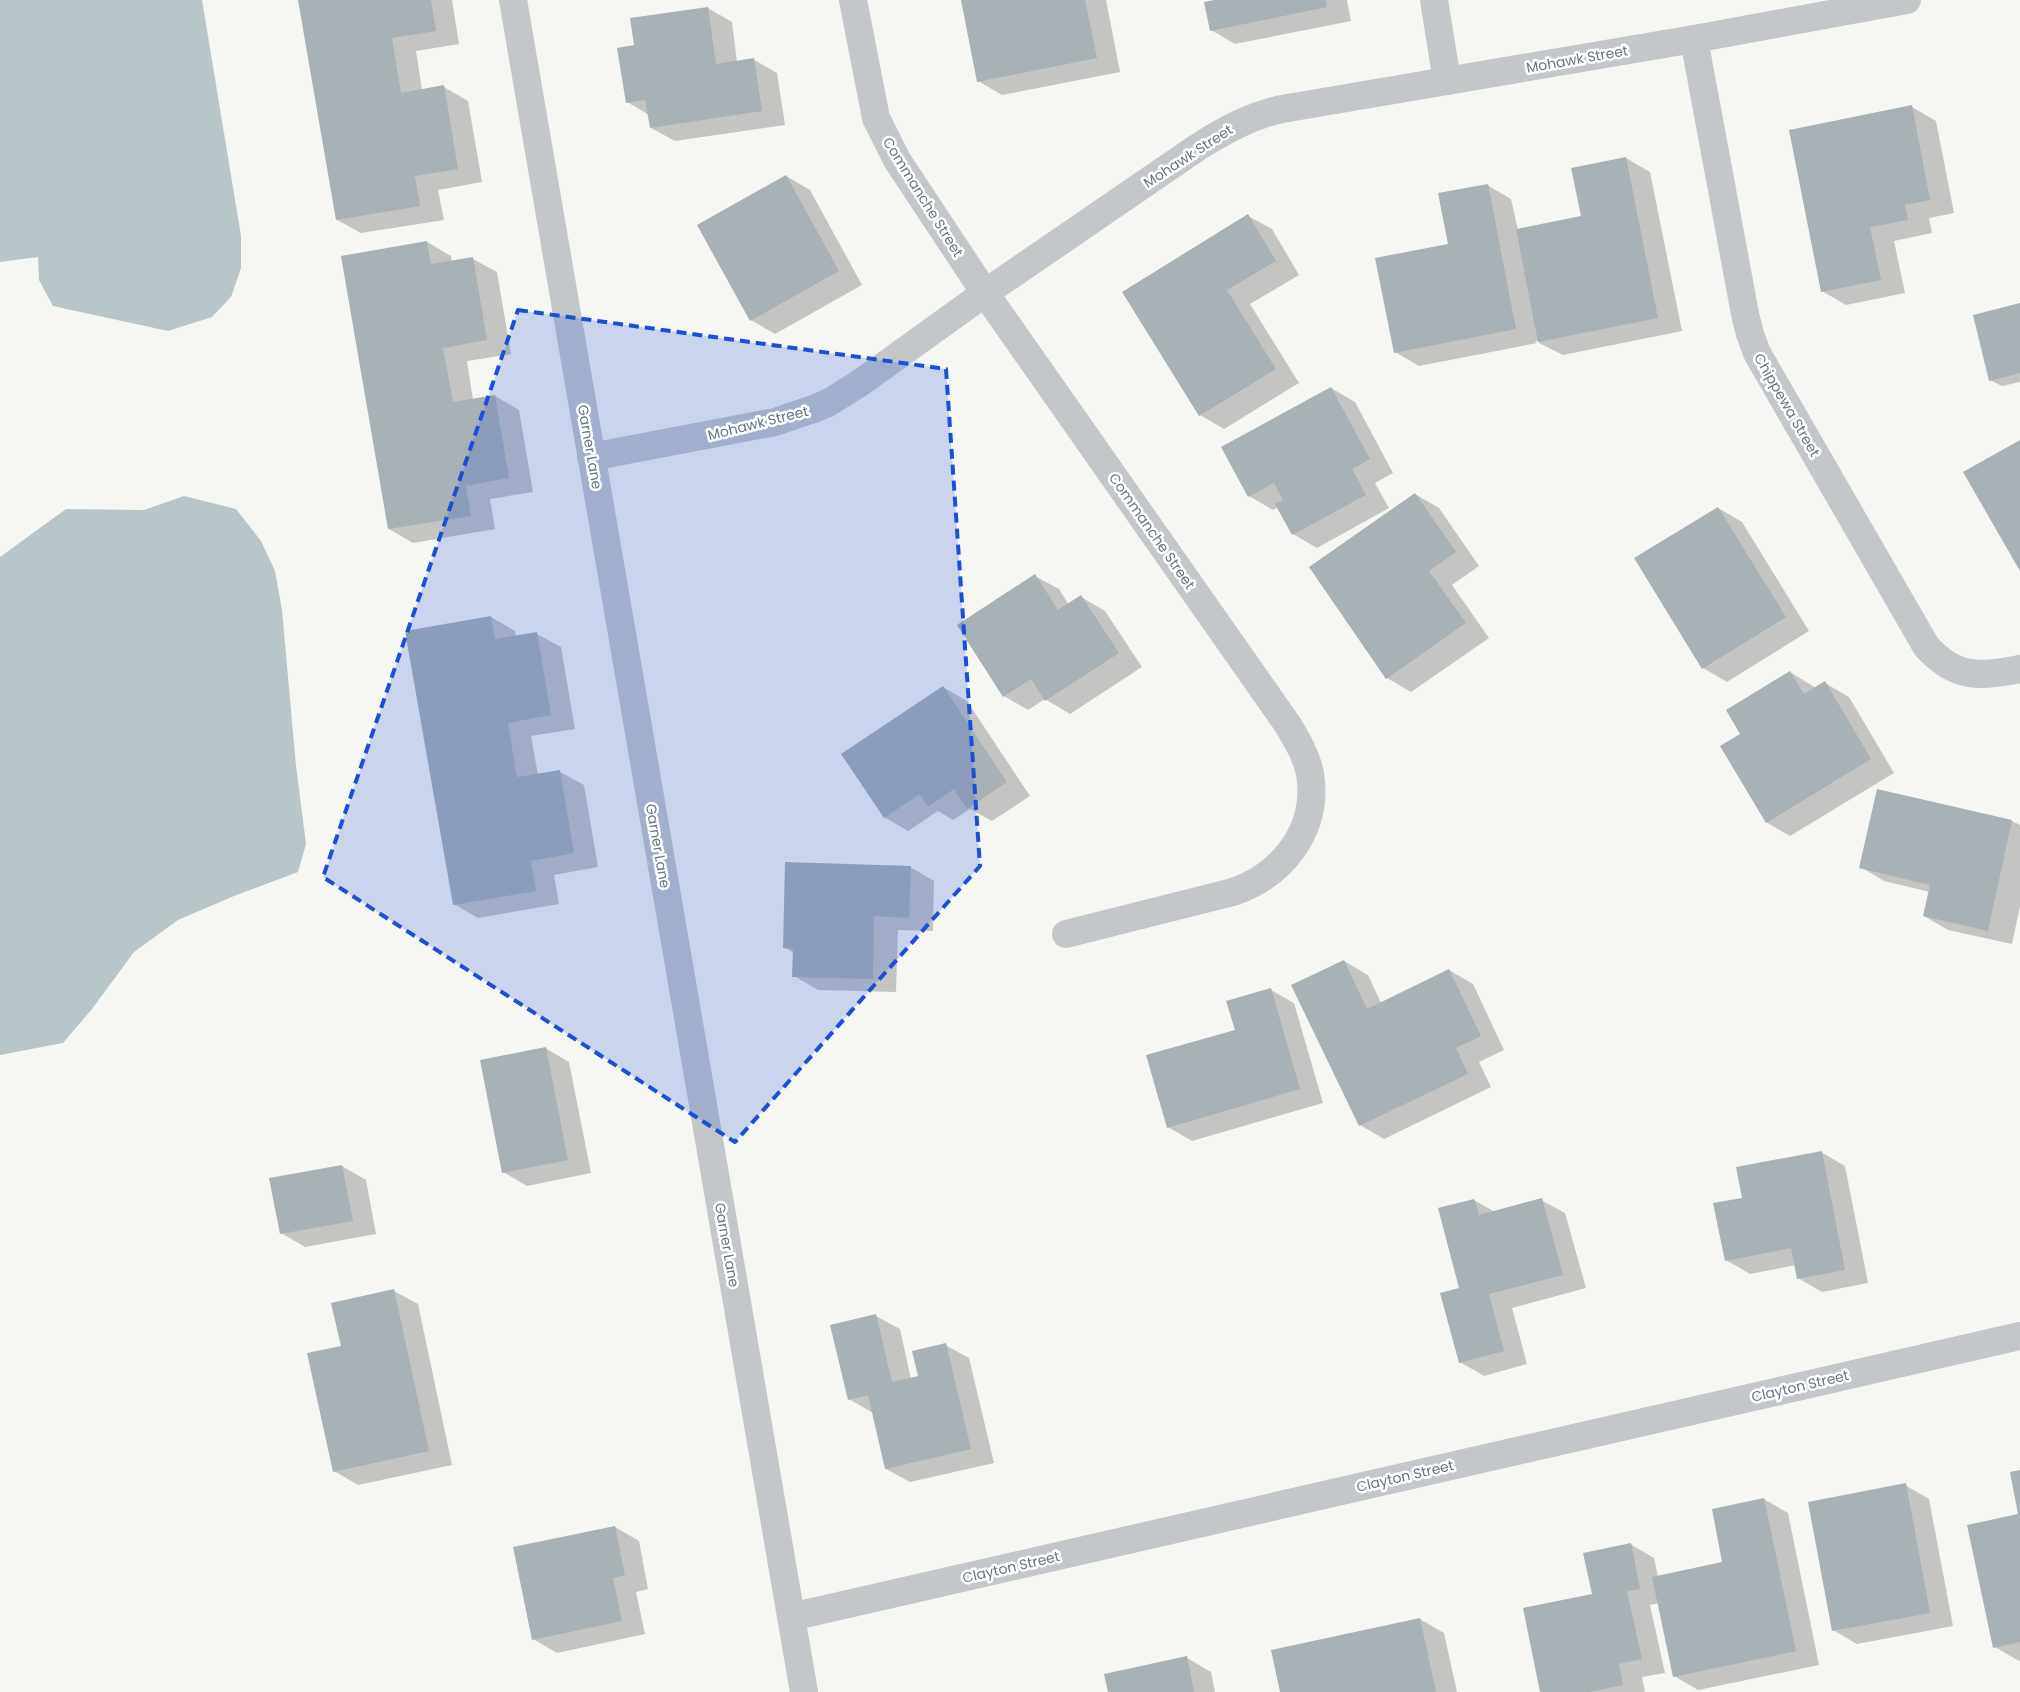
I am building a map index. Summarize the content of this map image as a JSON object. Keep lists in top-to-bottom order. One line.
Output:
{"streets":{"street":["Mohawk Street","Commanche Street","Chippewa Street","Garner Lane","Clayton Street"]},"crossings":[["Mohawk Street","Commanche Street"],["Mohawk Street","Chippewa Street"],["Mohawk Street","Garner Lane"],["Garner Lane","Clayton Street"]]}
